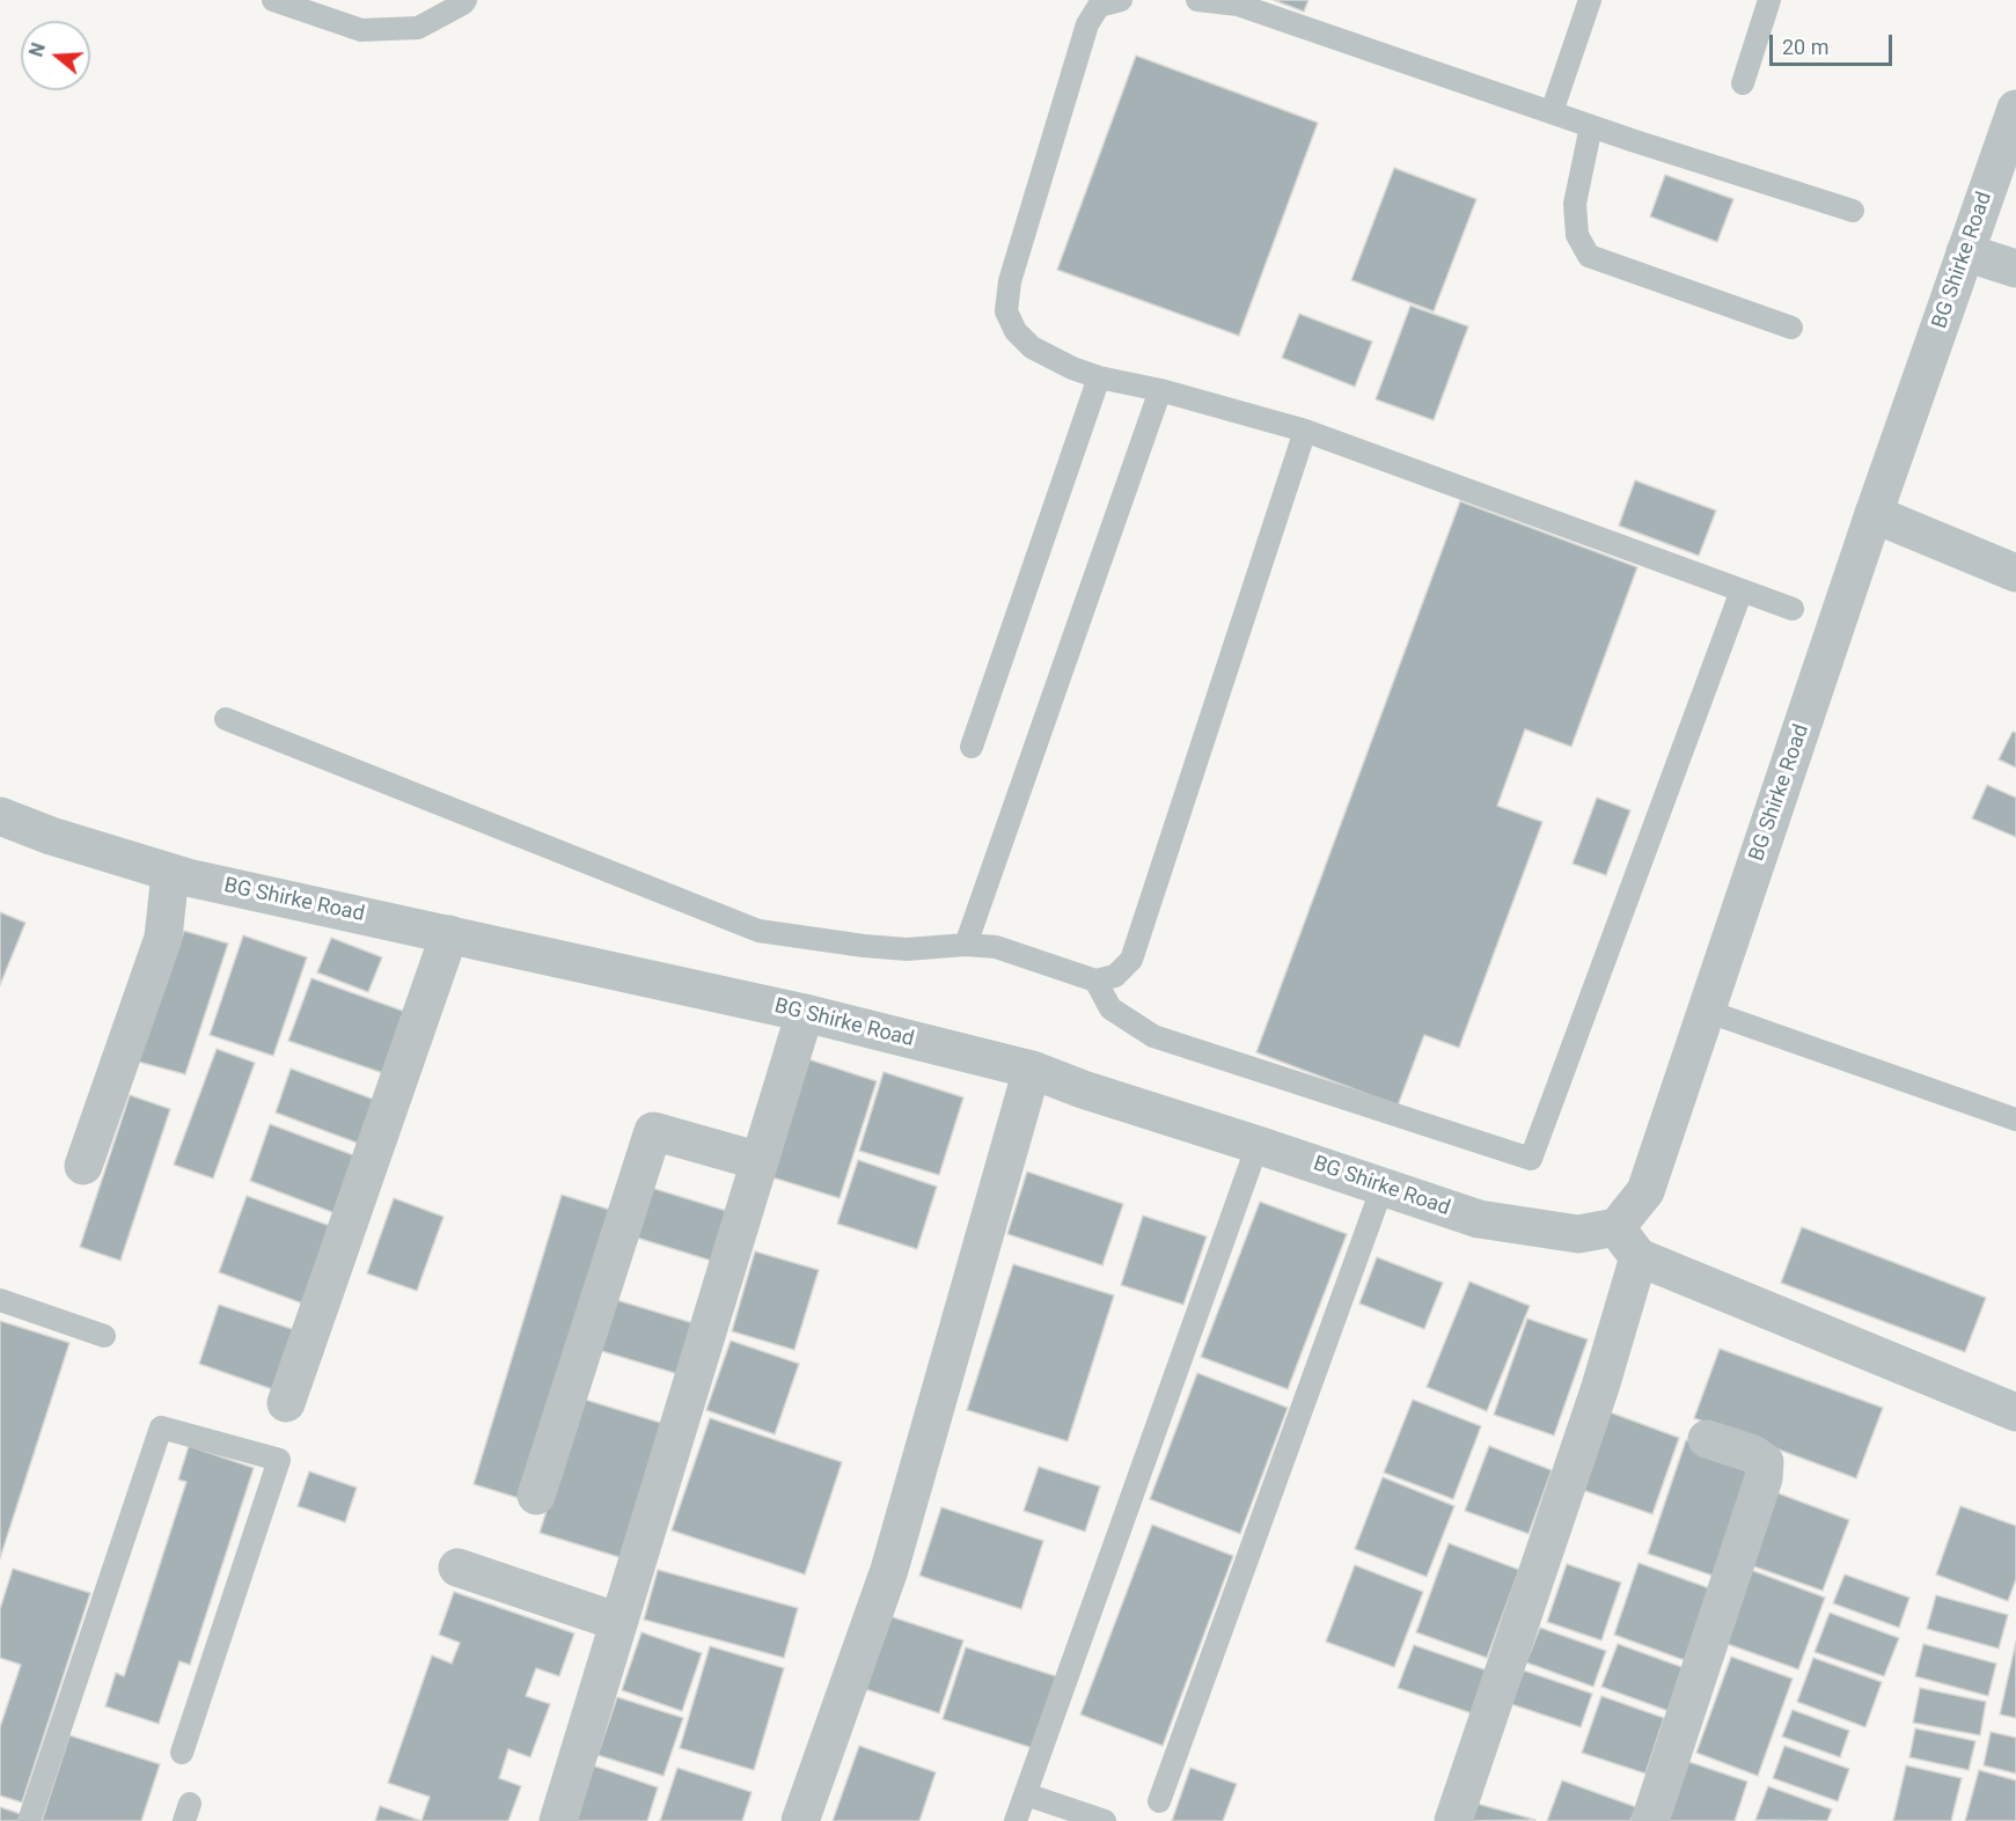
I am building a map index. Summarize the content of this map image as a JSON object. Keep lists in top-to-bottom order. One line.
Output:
{"streets":{"street":["BG Shirke Road"]},"scale_bar":"20 m","north":"left"}
